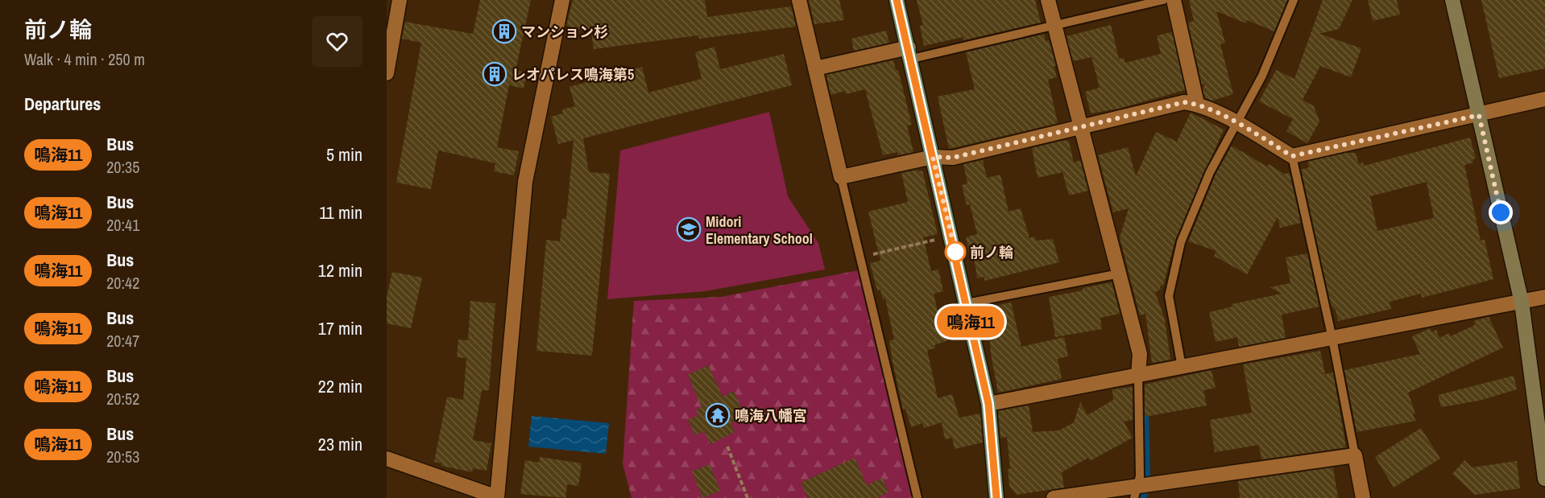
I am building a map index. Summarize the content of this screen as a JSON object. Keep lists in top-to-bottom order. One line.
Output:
{"places":{"building":["マンション杉","レオパレス鳴海第5"],"school or university":["Midori Elementary School"],"other":["前ノ輪"],"temple":["鳴海八幡宮"]},"lines":["bus line 鳴海11"],"page":{"heading":[["前ノ輪","Walk · 4 min · 250 m"],"Departures"],"on_map":"鳴海11","list":[{"mark":"鳴海11","name":"Bus","note":"20:35","value":"5 min"},{"mark":"鳴海11","name":"Bus","note":"20:41","value":"11 min"},{"mark":"鳴海11","name":"Bus","note":"20:42","value":"12 min"},{"mark":"鳴海11","name":"Bus","note":"20:47","value":"17 min"},{"mark":"鳴海11","name":"Bus","note":"20:52","value":"22 min"},{"mark":"鳴海11","name":"Bus","note":"20:53","value":"23 min"}]}}
